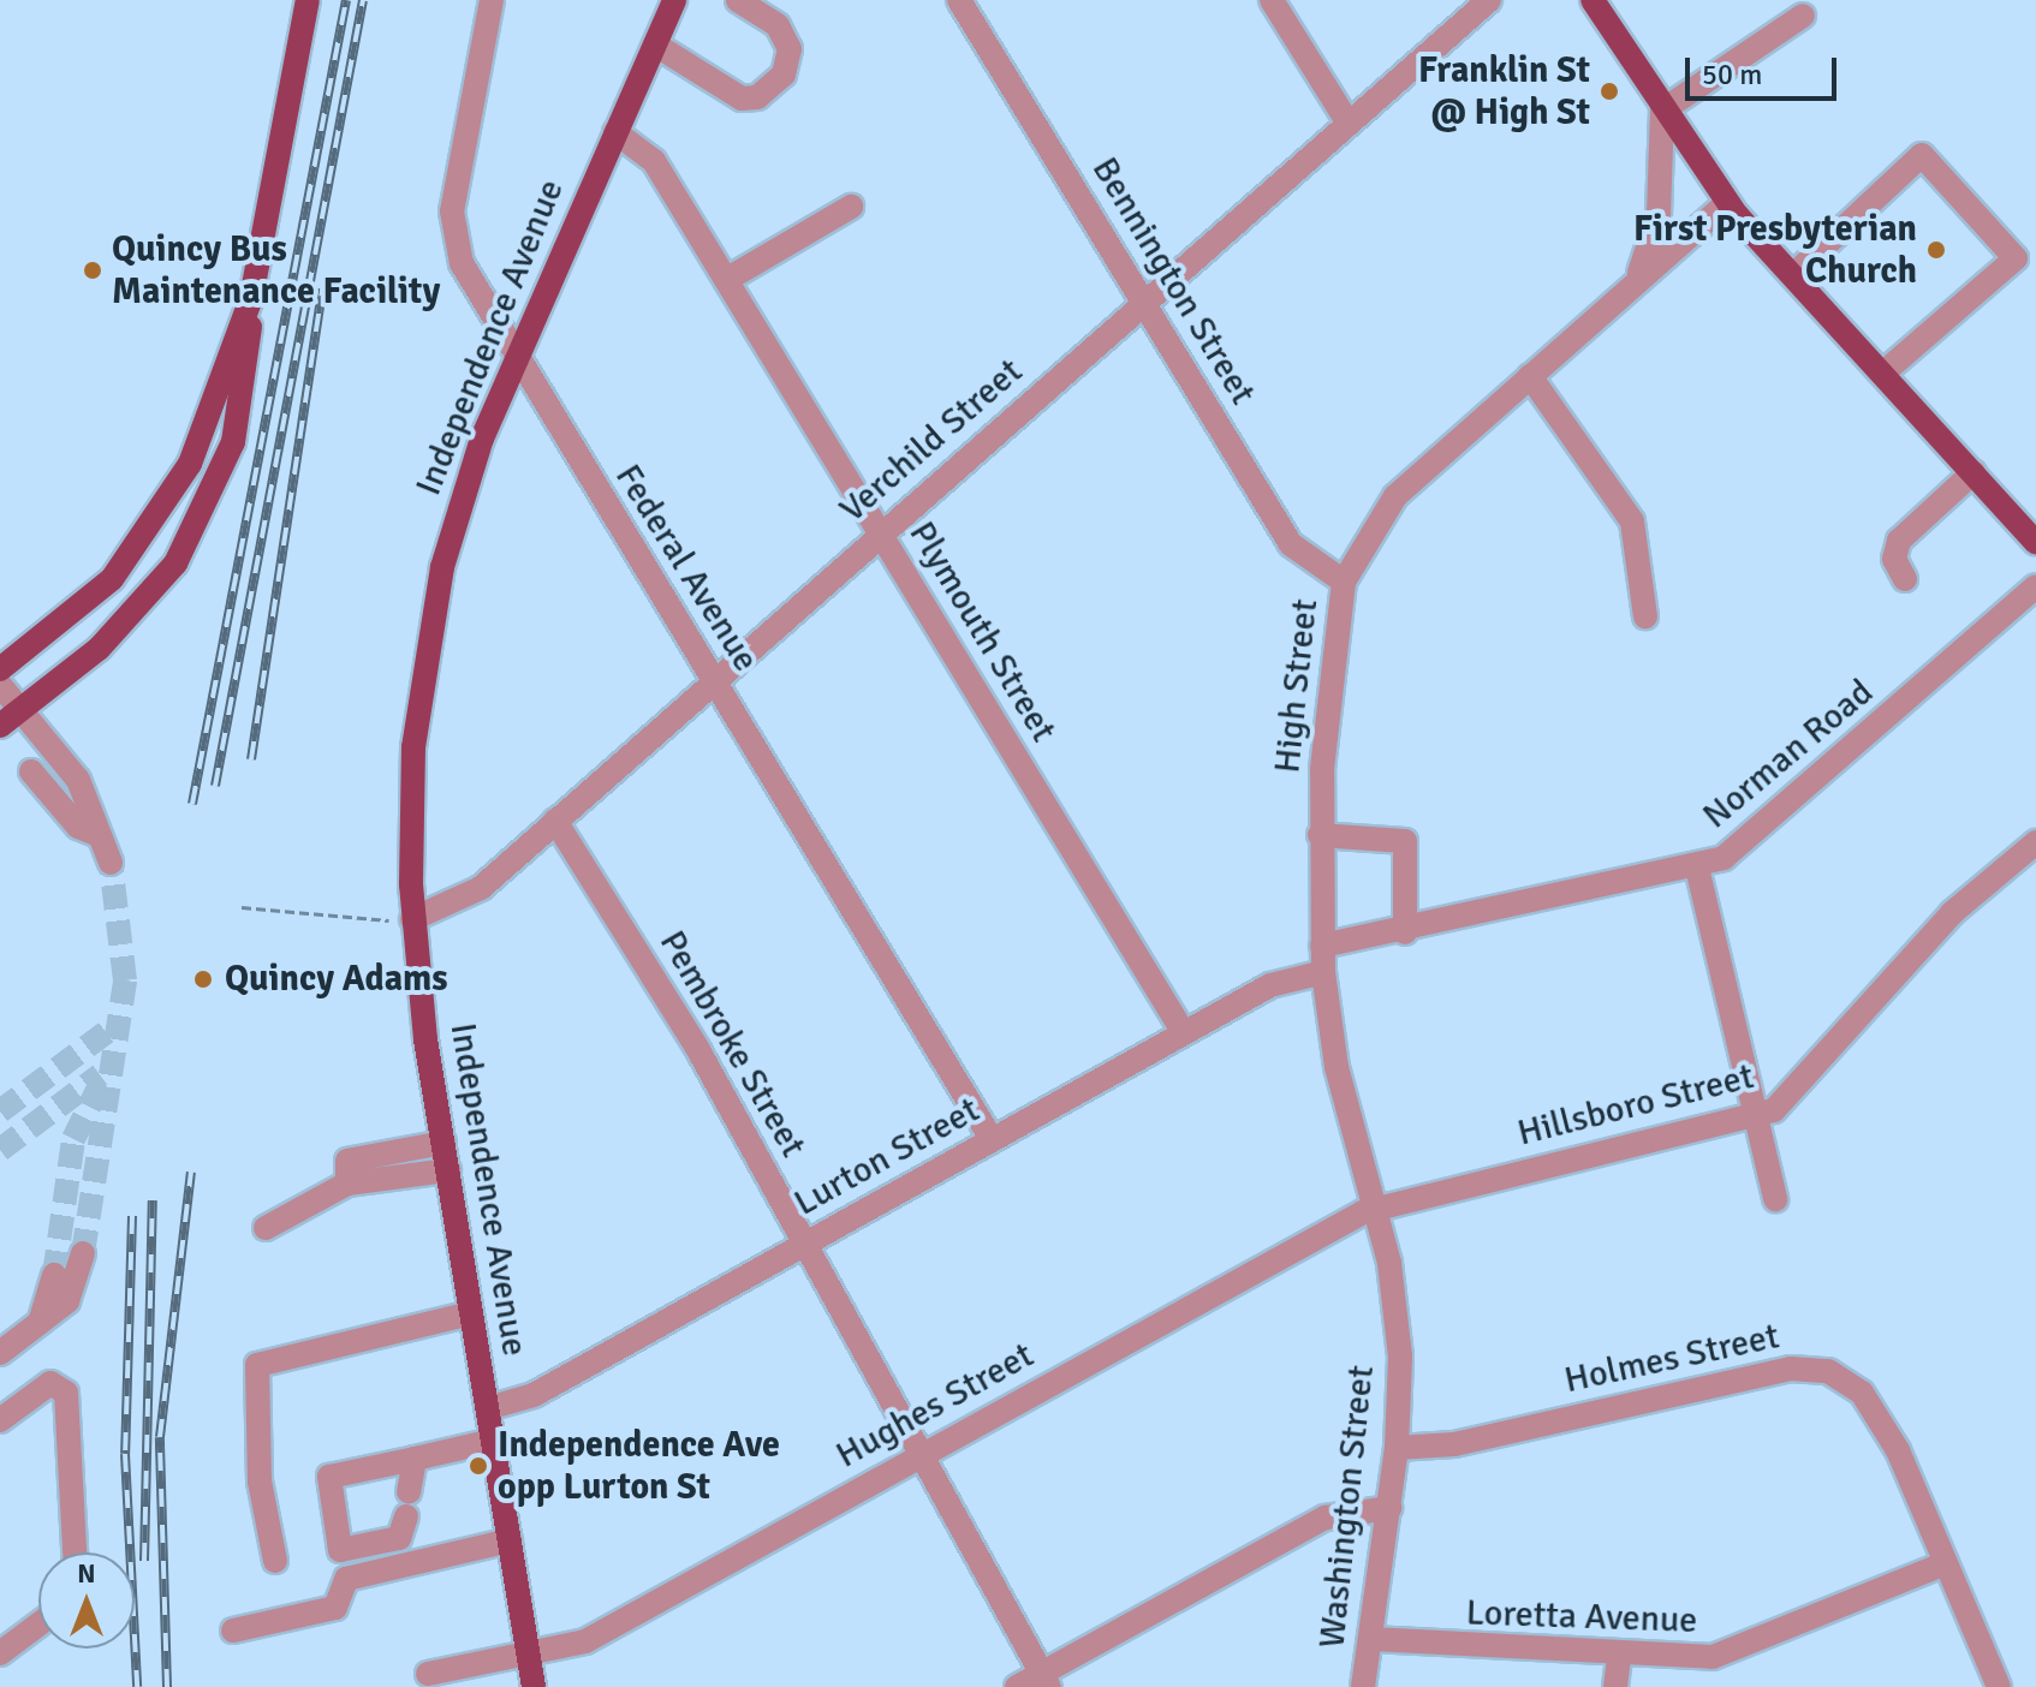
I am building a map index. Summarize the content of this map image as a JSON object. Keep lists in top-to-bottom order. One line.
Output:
{"streets":{"main road":["Independence Avenue"],"street":["Bennington Street","Verchild Street","Federal Avenue","Plymouth Street","High Street","Norman Road","Pembroke Street","Hillsboro Street","Lurton Street","Holmes Street","Hughes Street","Washington Street","Loretta Avenue"]},"crossings":[["Bennington Street","Verchild Street"],["Bennington Street","High Street"],["Independence Avenue","Verchild Street"],["Independence Avenue","Federal Avenue"],["Independence Avenue","Plymouth Street"],["Independence Avenue","Lurton Street"],["Independence Avenue","Hughes Street"],["Verchild Street","Federal Avenue"],["Verchild Street","Plymouth Street"],["Verchild Street","Pembroke Street"],["Federal Avenue","Lurton Street"],["Plymouth Street","Lurton Street"],["High Street","Norman Road"],["High Street","Hillsboro Street"],["High Street","Lurton Street"],["High Street","Hughes Street"],["High Street","Washington Street"],["Pembroke Street","Lurton Street"],["Pembroke Street","Hughes Street"],["Hillsboro Street","Hughes Street"],["Holmes Street","Washington Street"],["Holmes Street","Loretta Avenue"],["Washington Street","Loretta Avenue"]],"places":["Franklin St @ High St","First Presbyterian Church","Quincy Bus Maintenance Facility","Quincy Adams","Independence Ave opp Lurton St"],"scale_bar":"50 m","north":"top"}
